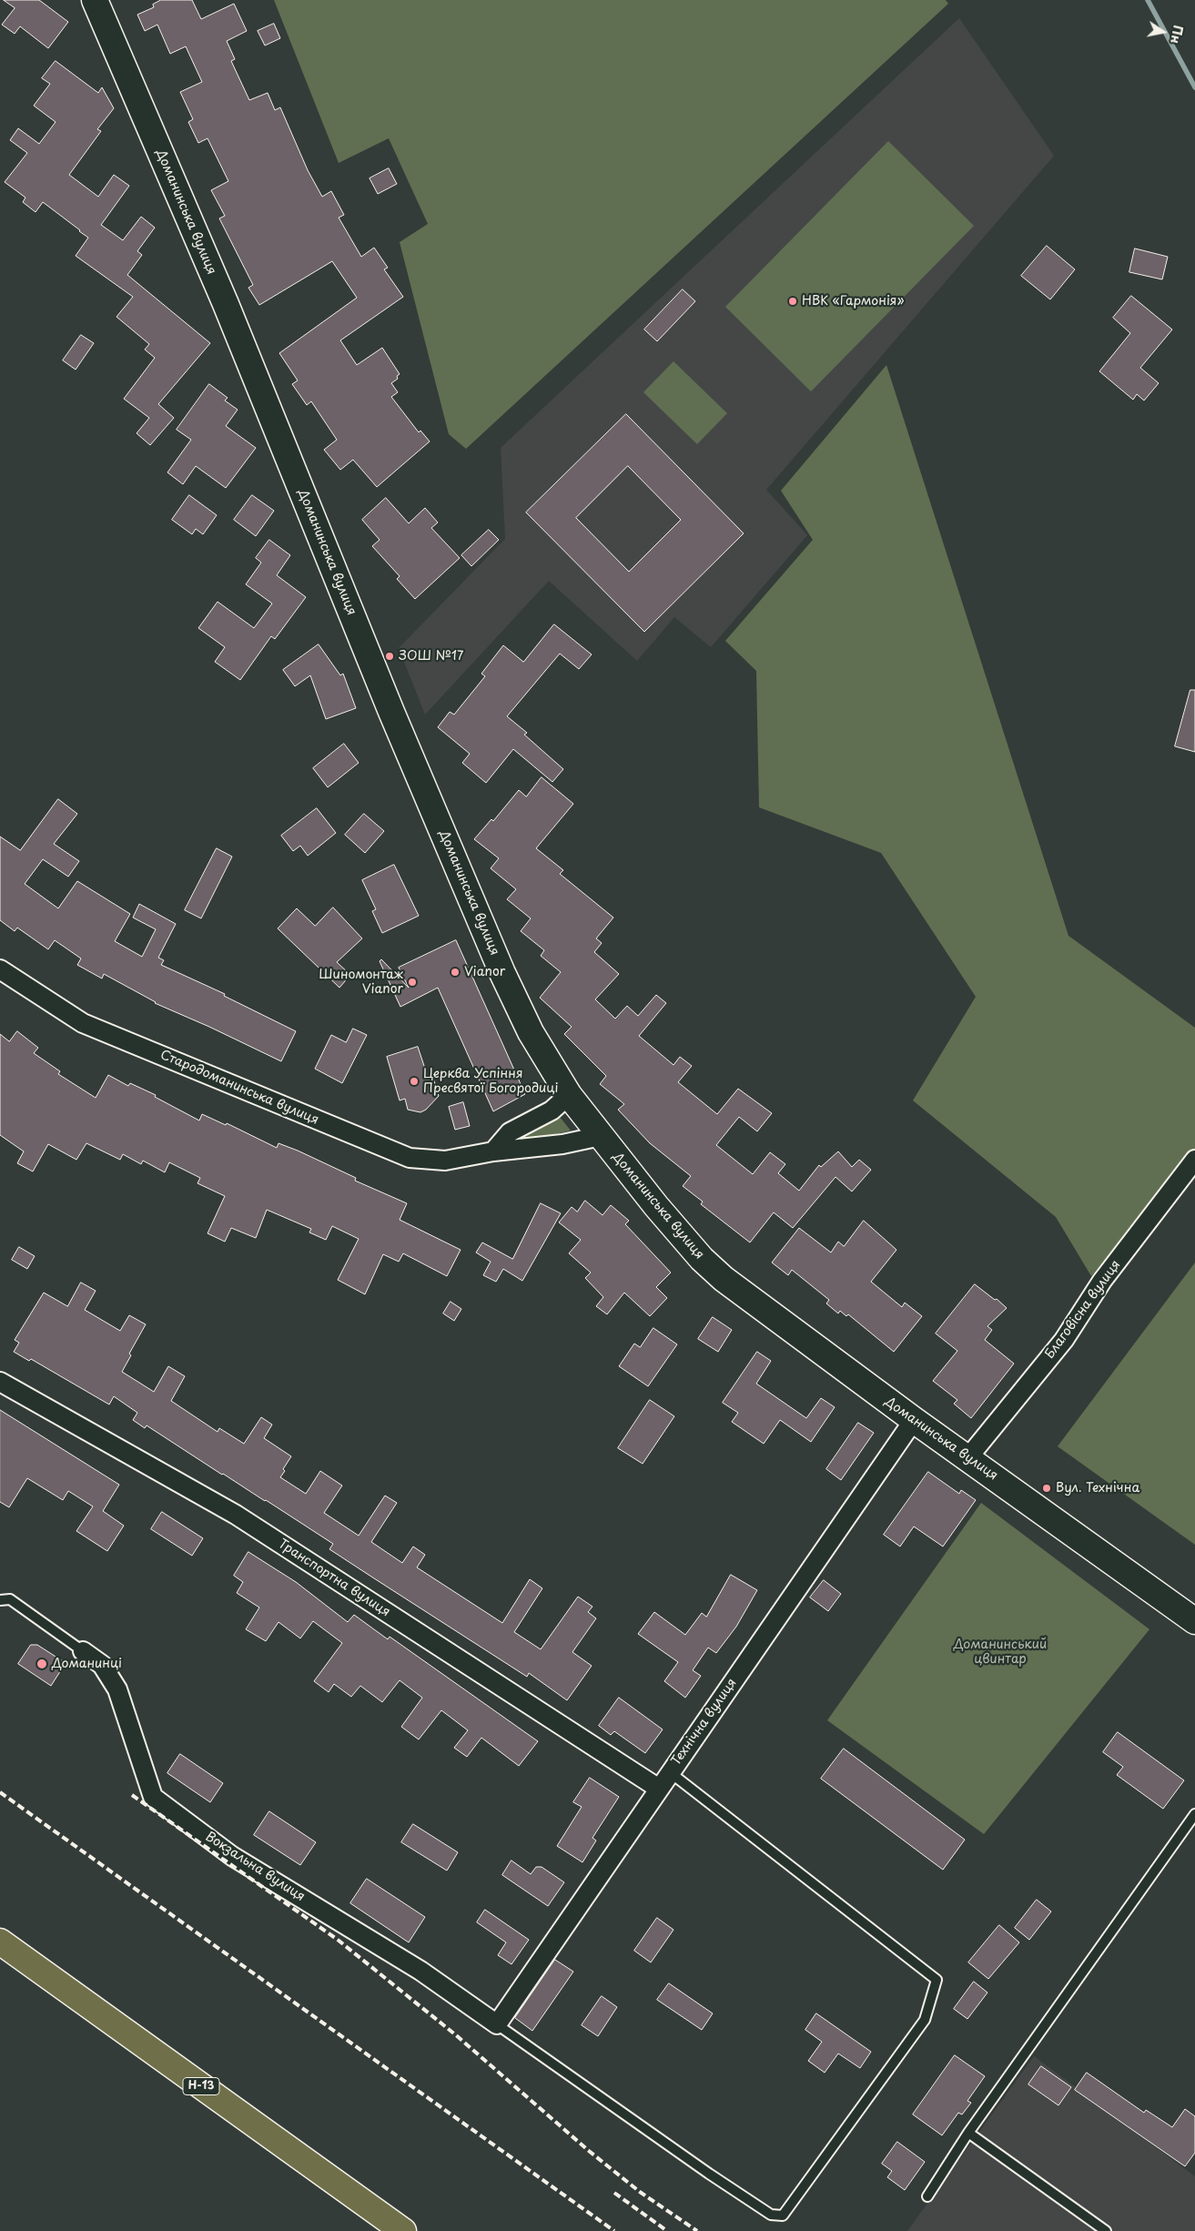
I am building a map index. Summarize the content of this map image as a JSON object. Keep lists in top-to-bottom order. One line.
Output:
{"streets":{"main road":["Доманинська вулиця","Н-13"],"street":["Стародоманинська вулиця","Благовісна вулиця","Транспортна вулиця","Технічна вулиця","Вокзальна вулиця"]},"crossings":[["Доманинська вулиця","Стародоманинська вулиця"],["Доманинська вулиця","Благовісна вулиця"],["Доманинська вулиця","Технічна вулиця"],["Транспортна вулиця","Технічна вулиця"],["Технічна вулиця","Вокзальна вулиця"]],"parks":["Доманинський цвинтар"],"places":["НВК «Гармонія»","ЗОШ №17","Vianor","Шиномонтаж Vianor","Церква Успіння Пресвятої Богородиці","Вул. Технічна","Доманинці"],"north":"right"}
